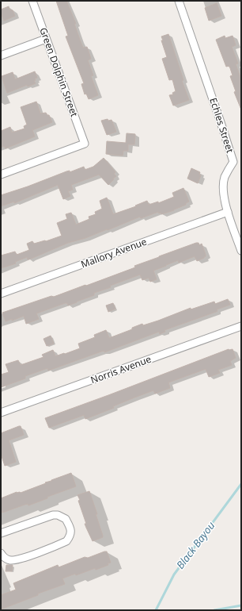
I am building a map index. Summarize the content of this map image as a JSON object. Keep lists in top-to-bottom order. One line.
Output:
{"streets":{"street":["Green Dolphin Street","Echles Street","Mallory Avenue","Norris Avenue"]},"crossings":[["Echles Street","Mallory Avenue"]],"water":["Black Bayou"]}
